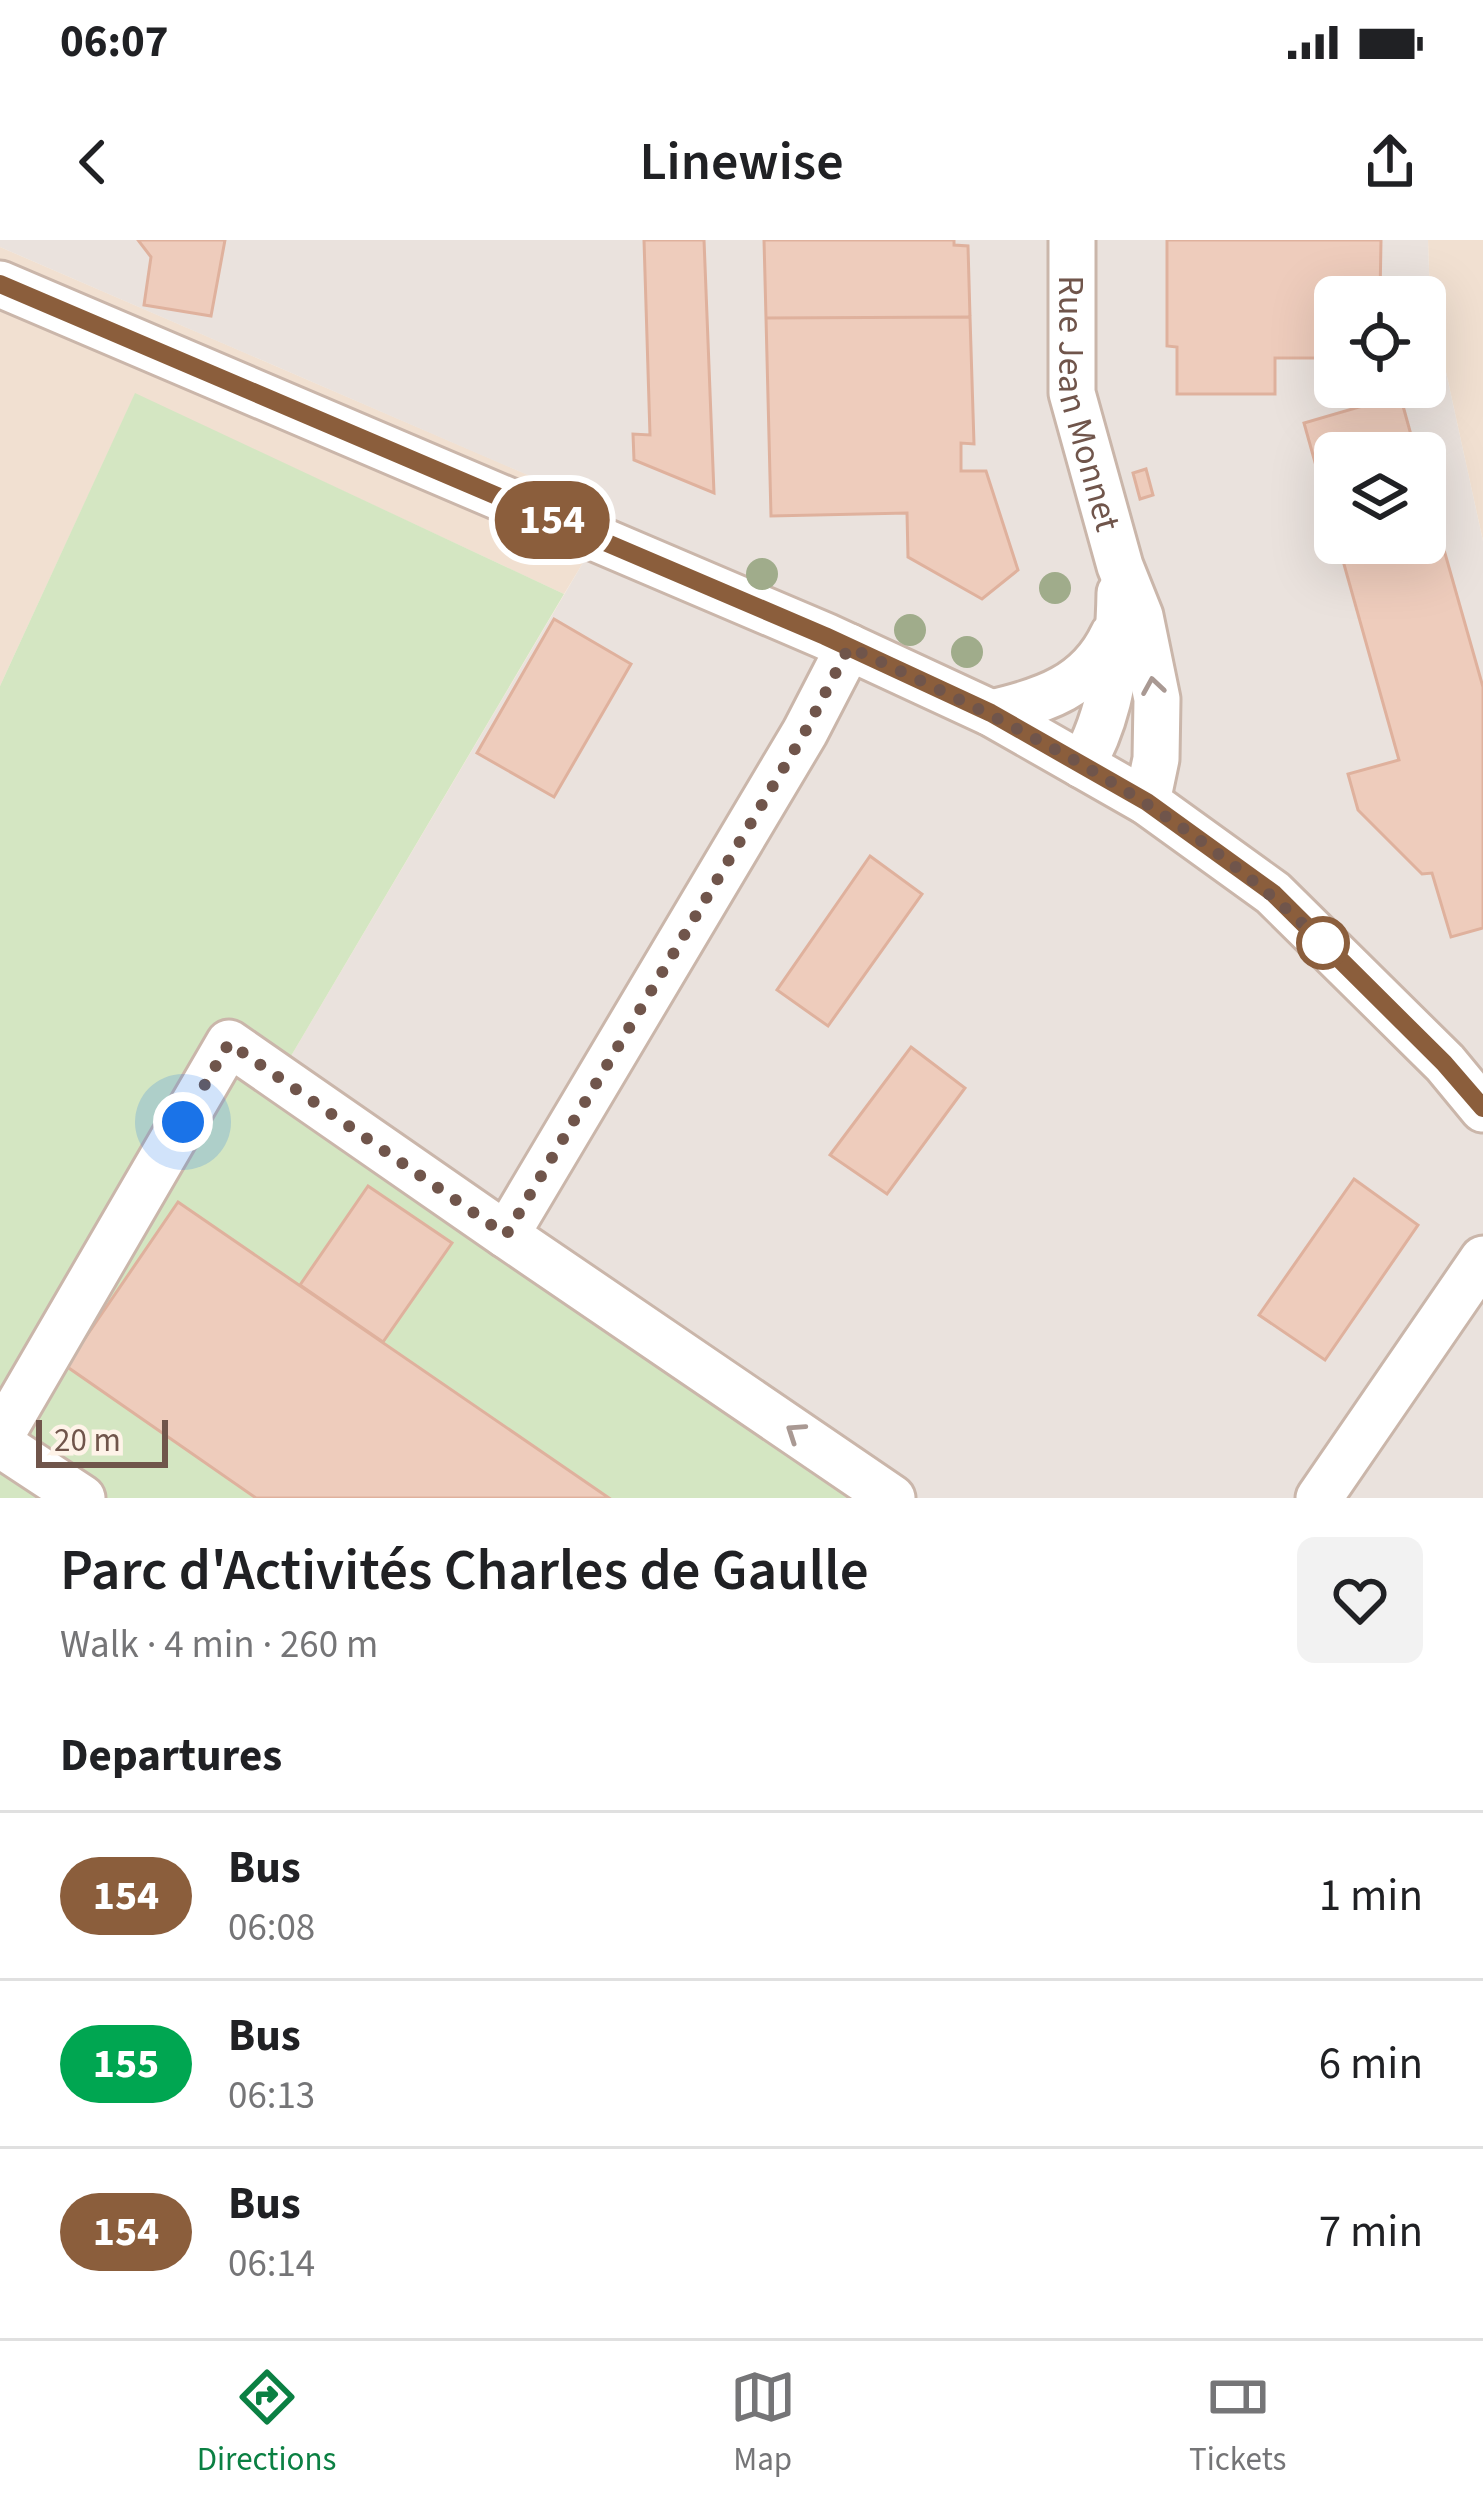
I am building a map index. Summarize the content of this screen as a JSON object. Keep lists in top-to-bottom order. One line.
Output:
{"streets":{"street":["Rue Jean Monnet"]},"lines":["bus line 154"],"scale_bar":"20 m","page":{"status":"06:07","header":"Linewise","on_map":"154","scale":"20 m","heading":[["Parc d'Activités Charles de Gaulle","Walk · 4 min · 260 m"],"Departures"],"list":[{"mark":"154","name":"Bus","note":"06:08","value":"1 min"},{"mark":"155","name":"Bus","note":"06:13","value":"6 min"},{"mark":"154","name":"Bus","note":"06:14","value":"7 min"}],"tabs":["Directions","Map","Tickets"]}}
